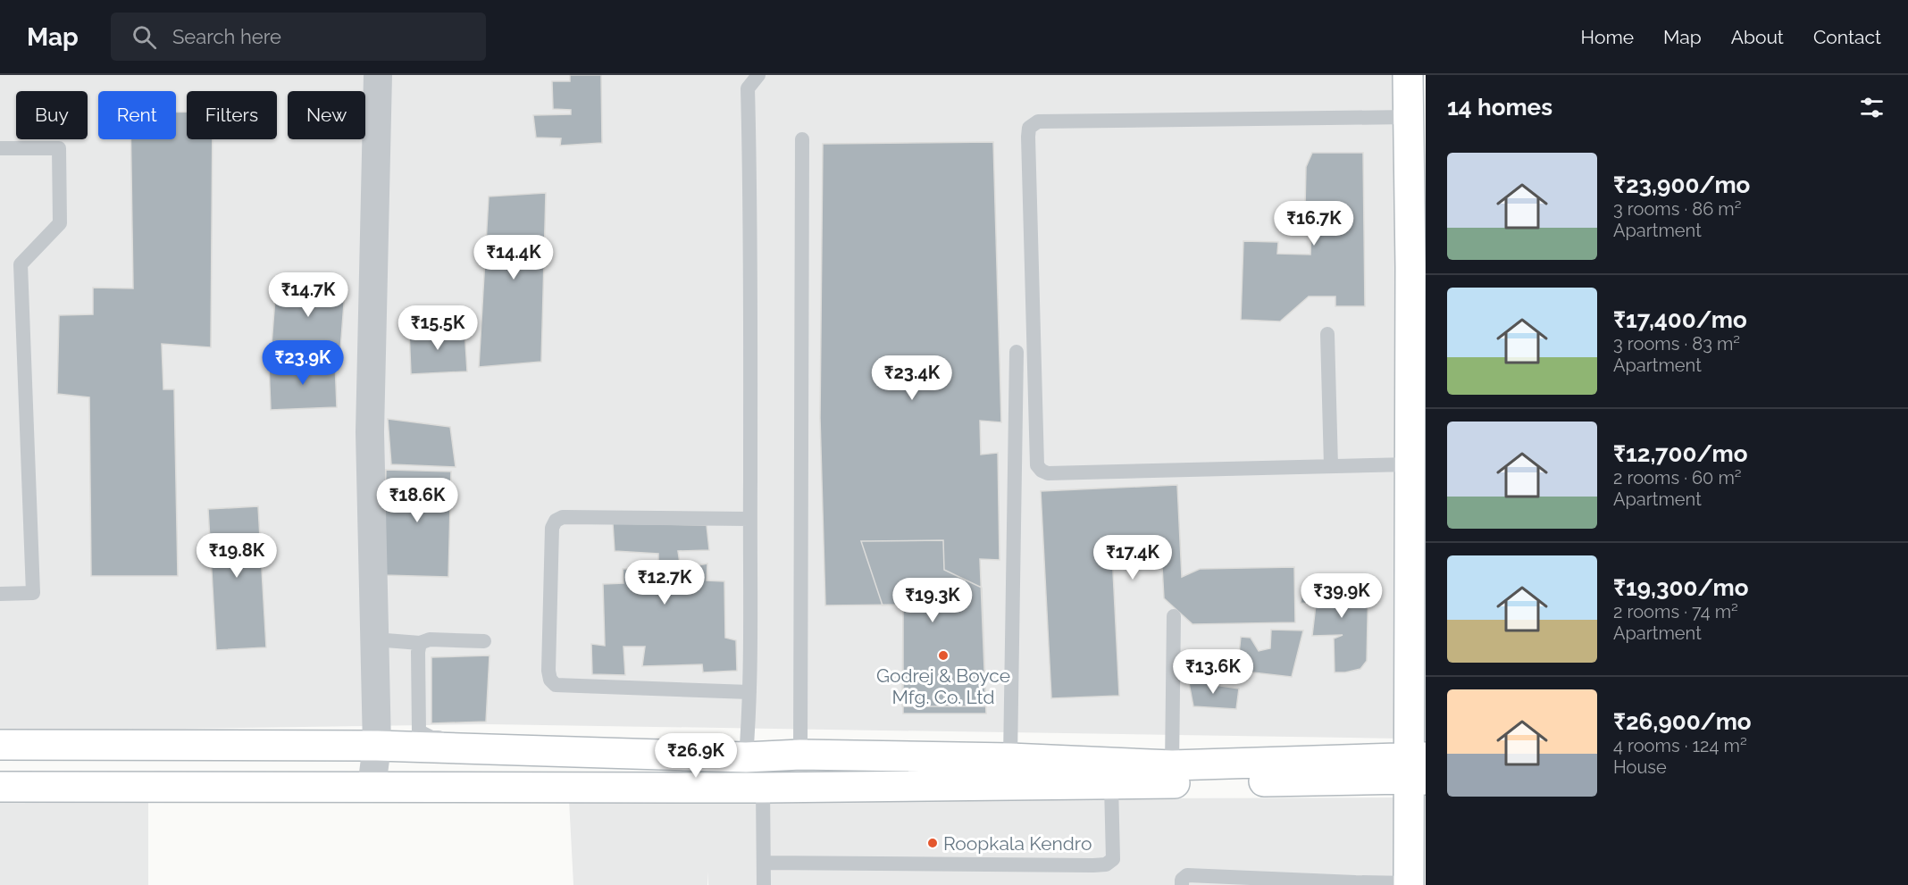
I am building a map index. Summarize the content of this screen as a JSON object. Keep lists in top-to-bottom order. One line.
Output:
{"places":["Godrej & Boyce Mfg. Co. Ltd","Roopkala Kendro"],"page":{"header":"Map","search":"Search here","nav":["Home","Map","About","Contact"],"heading":"14 homes","chip":["Buy","Rent","Filters","New"],"list":[{"name":"₹23,900/mo","note":"3 rooms · 86 m² · Apartment"},{"name":"₹17,400/mo","note":"3 rooms · 83 m² · Apartment"},{"name":"₹12,700/mo","note":"2 rooms · 60 m² · Apartment"},{"name":"₹19,300/mo","note":"2 rooms · 74 m² · Apartment"},{"name":"₹26,900/mo","note":"4 rooms · 124 m² · House"}],"price":["₹16.7K","₹14.4K","₹14.7K","₹15.5K","₹23.9K","₹23.4K","₹18.6K","₹19.8K","₹17.4K","₹12.7K","₹39.9K","₹19.3K","₹13.6K","₹26.9K"]}}
